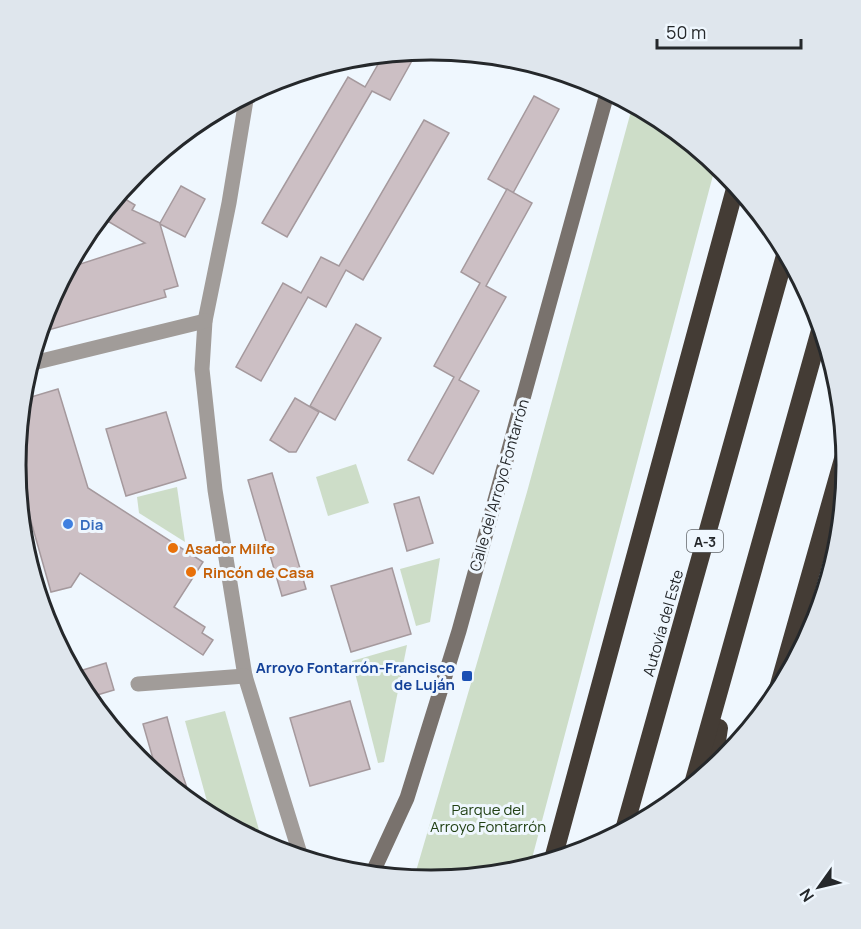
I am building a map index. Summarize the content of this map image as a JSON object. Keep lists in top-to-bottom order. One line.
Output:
{"streets":{"highway":["A-3","Autovía del Este"],"street":["Calle del Arroyo Fontarrón"]},"parks":["Parque del Arroyo Fontarrón"],"places":{"other":["Dia","Asador Milfe","Rincón de Casa"],"transit":["Arroyo Fontarrón-Francisco de Luján"]},"scale_bar":"50 m","north":"bottom left"}
